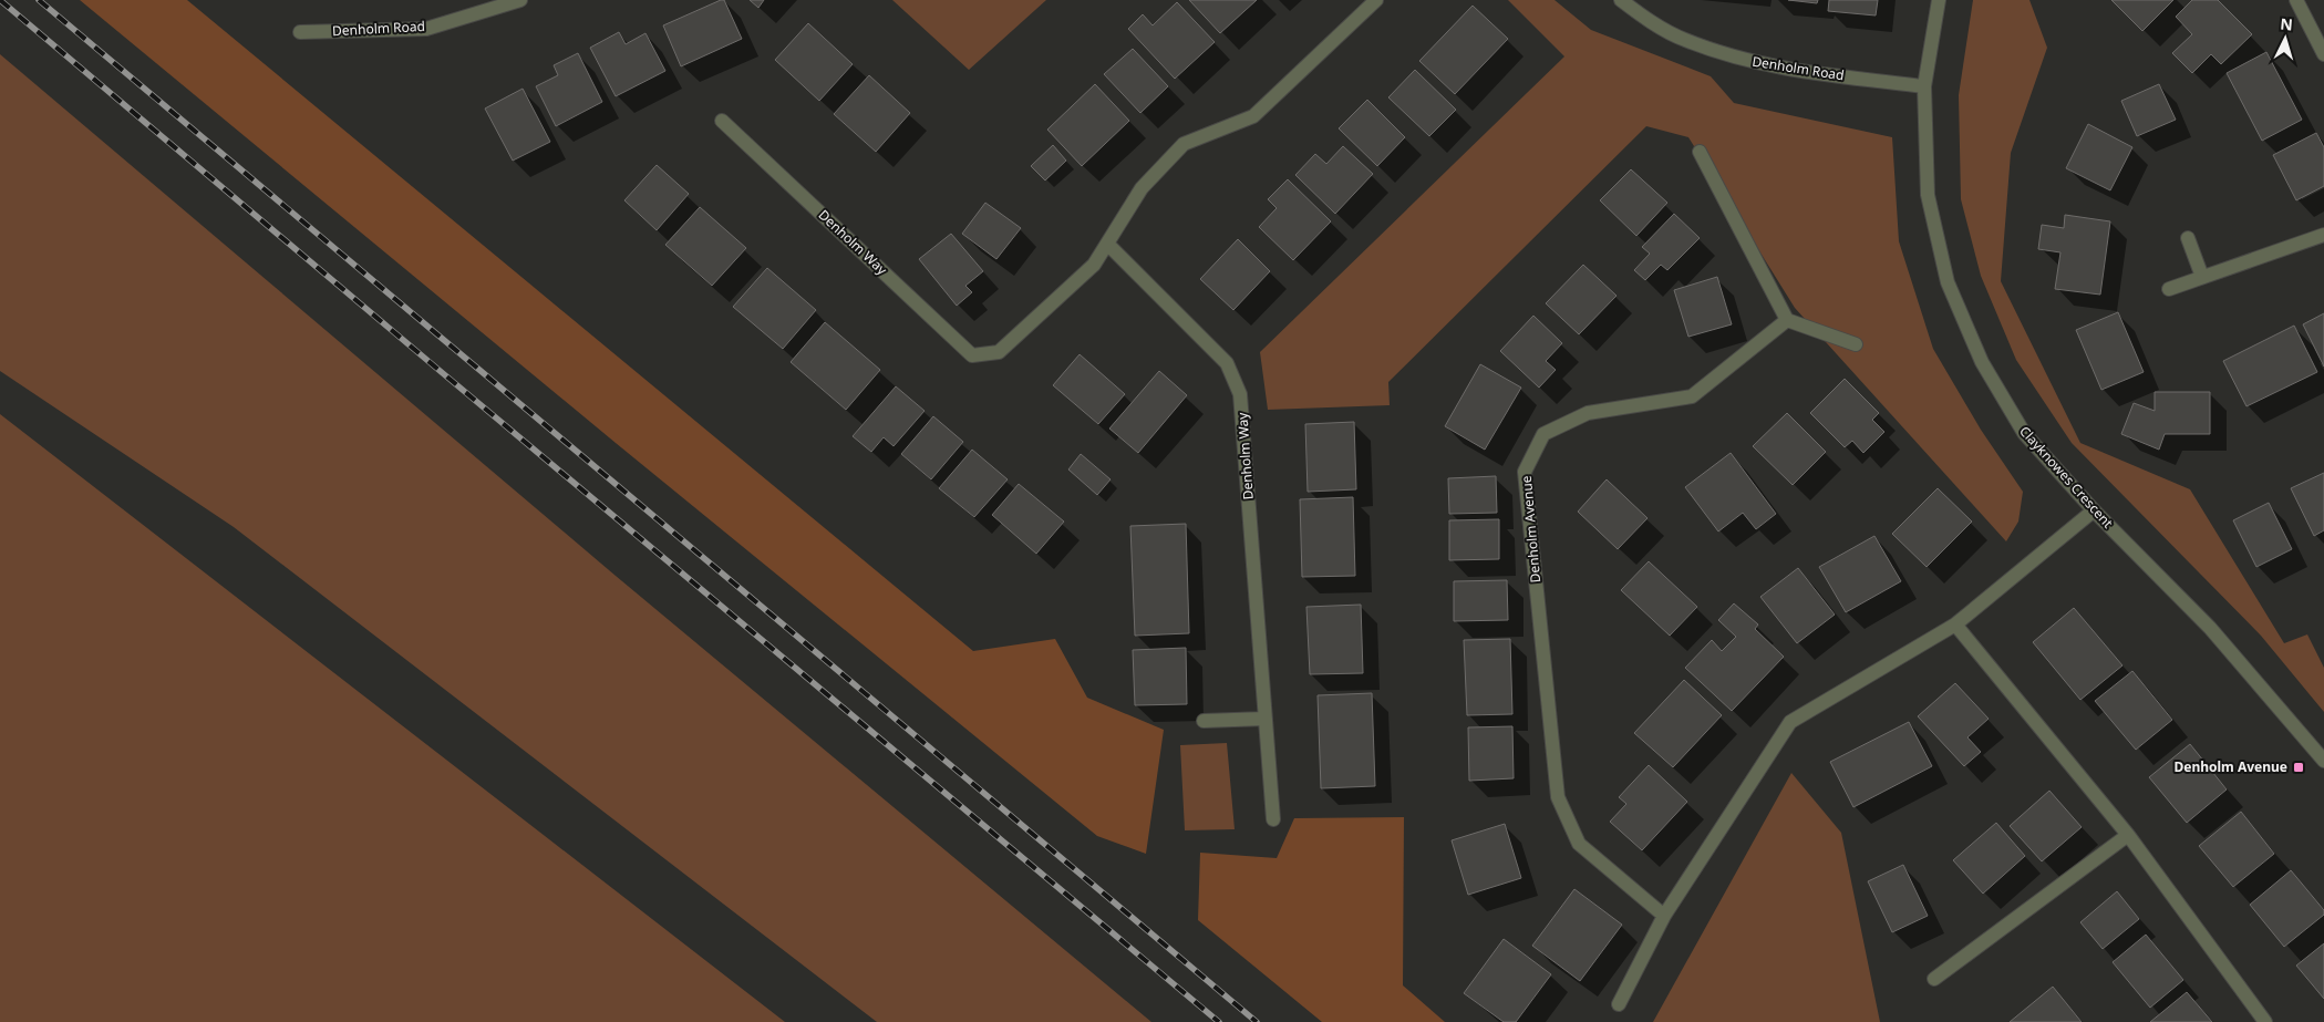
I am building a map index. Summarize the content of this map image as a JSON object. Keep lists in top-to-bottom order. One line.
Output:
{"streets":{"street":["Denholm Road","Denholm Way","Clayknowes Crescent","Denholm Avenue"]},"crossings":[["Denholm Road","Clayknowes Crescent"]],"places":{"transit":["Denholm Avenue"]},"north":"top"}
